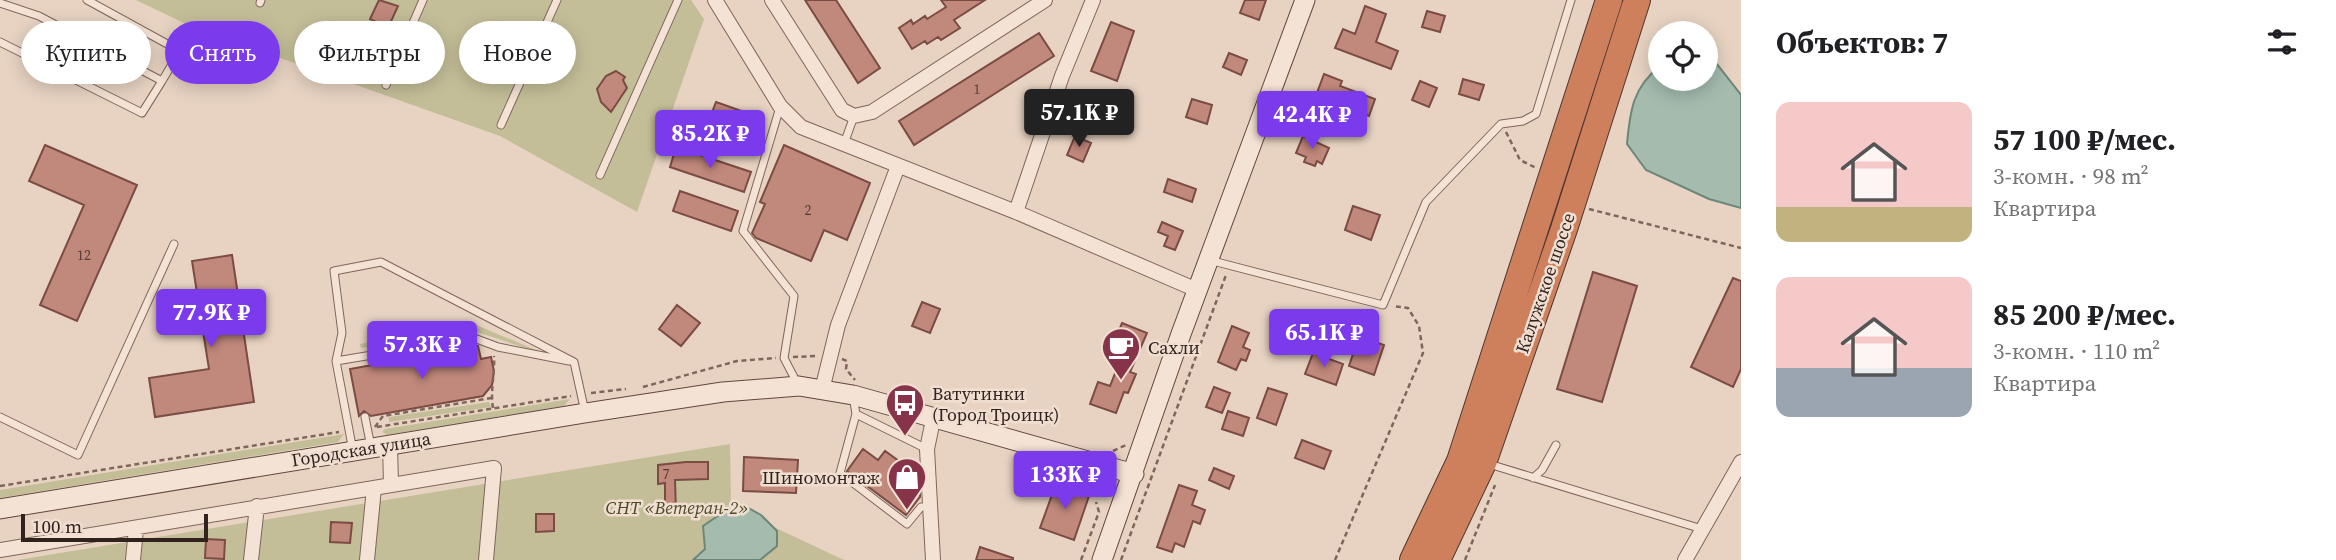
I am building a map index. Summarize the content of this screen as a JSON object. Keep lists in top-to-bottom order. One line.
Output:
{"streets":{"highway":["Калужское шоссе"],"main road":["Городская улица"]},"parks":["СНТ «Ветеран-2»"],"places":{"cafe":["Сахли"],"bus stop":["Ватутинки (Город Троицк)"],"shop":["Шиномонтаж"]},"house_numbers":["1","2","12","7"],"scale_bar":"100 m","page":{"heading":"Объектов: 7","chip":["Купить","Снять","Фильтры","Новое"],"list":[{"name":"57 100 ₽/мес.","note":"3-комн. · 98 m² · Квартира"},{"name":"85 200 ₽/мес.","note":"3-комн. · 110 m² · Квартира"}],"price":["57.1K ₽","42.4K ₽","85.2K ₽","77.9K ₽","65.1K ₽","57.3K ₽","133K ₽"],"scale":"100 m"}}
